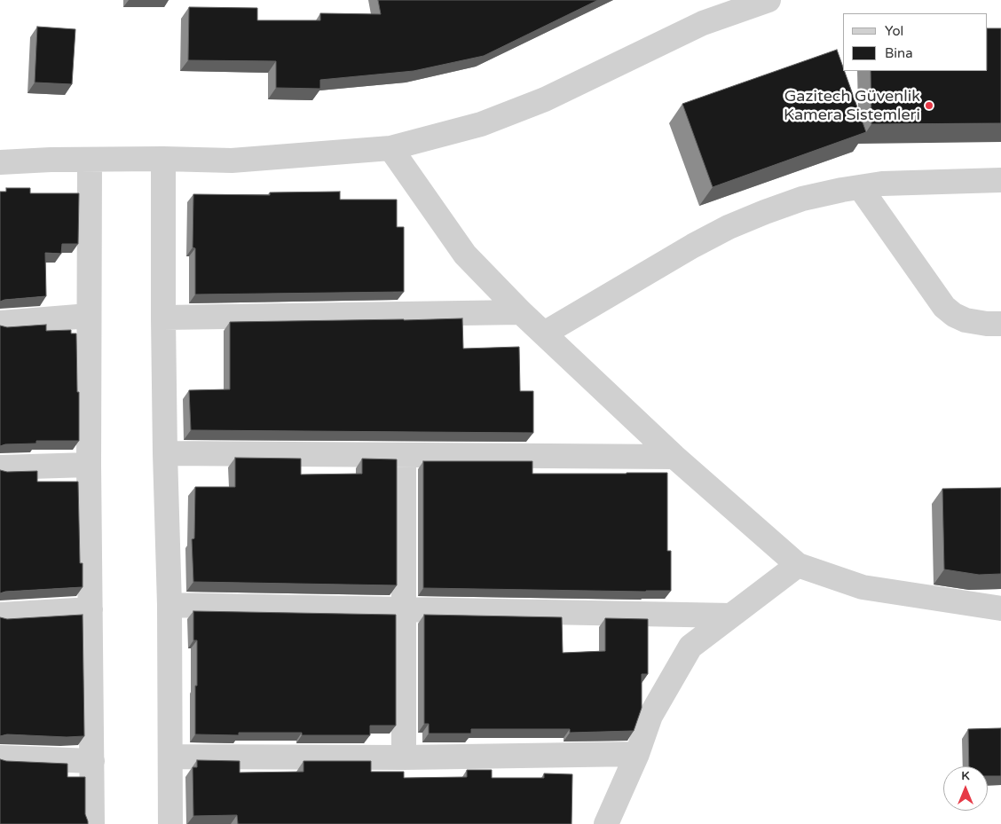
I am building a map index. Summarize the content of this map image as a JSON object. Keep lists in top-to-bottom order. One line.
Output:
{"places":["Gazitech Güvenlik Kamera Sistemleri"],"legend":["Yol","Bina"],"north":"top"}
